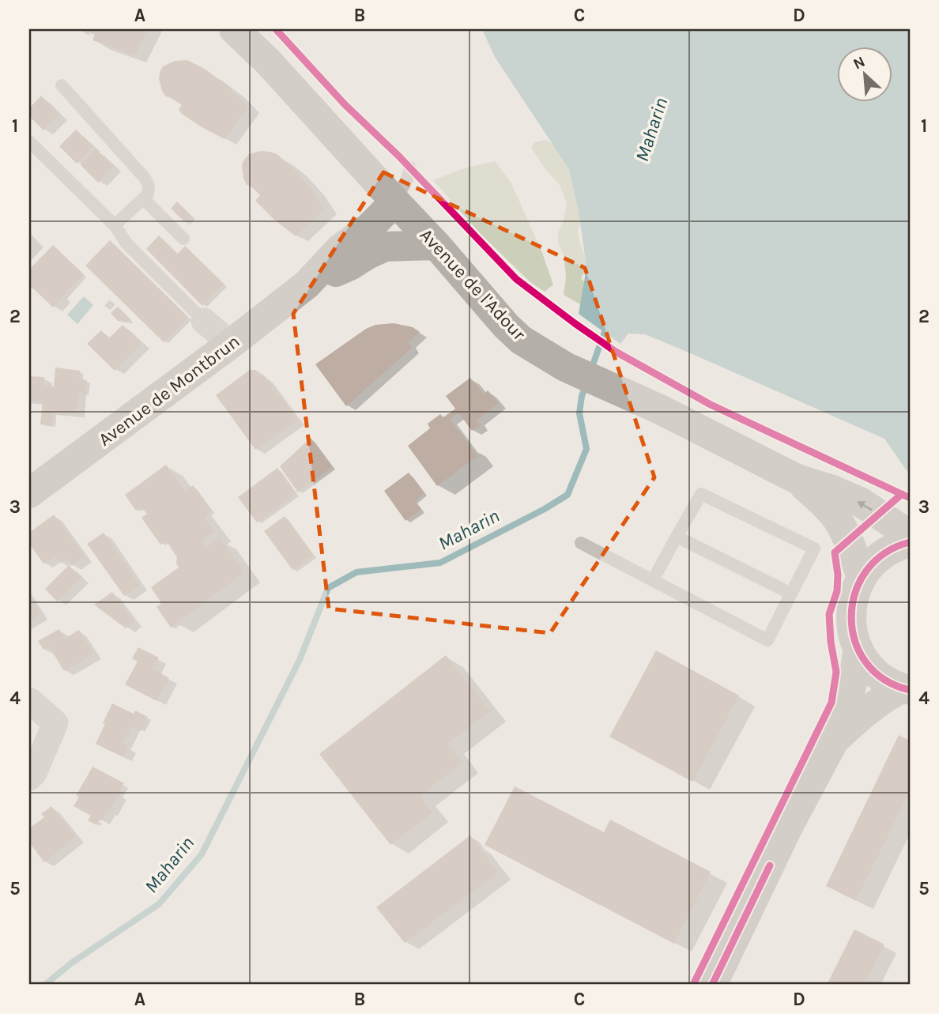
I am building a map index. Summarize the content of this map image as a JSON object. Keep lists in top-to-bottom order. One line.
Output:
{"streets":{"main road":["Avenue de l'Adour","Avenue de Montbrun"]},"crossings":[["Avenue de l'Adour","Avenue de Montbrun"]],"water":["Maharin"],"north":"top left","grid":{"columns":["A","B","C","D"],"rows":["1","2","3","4","5"]}}
